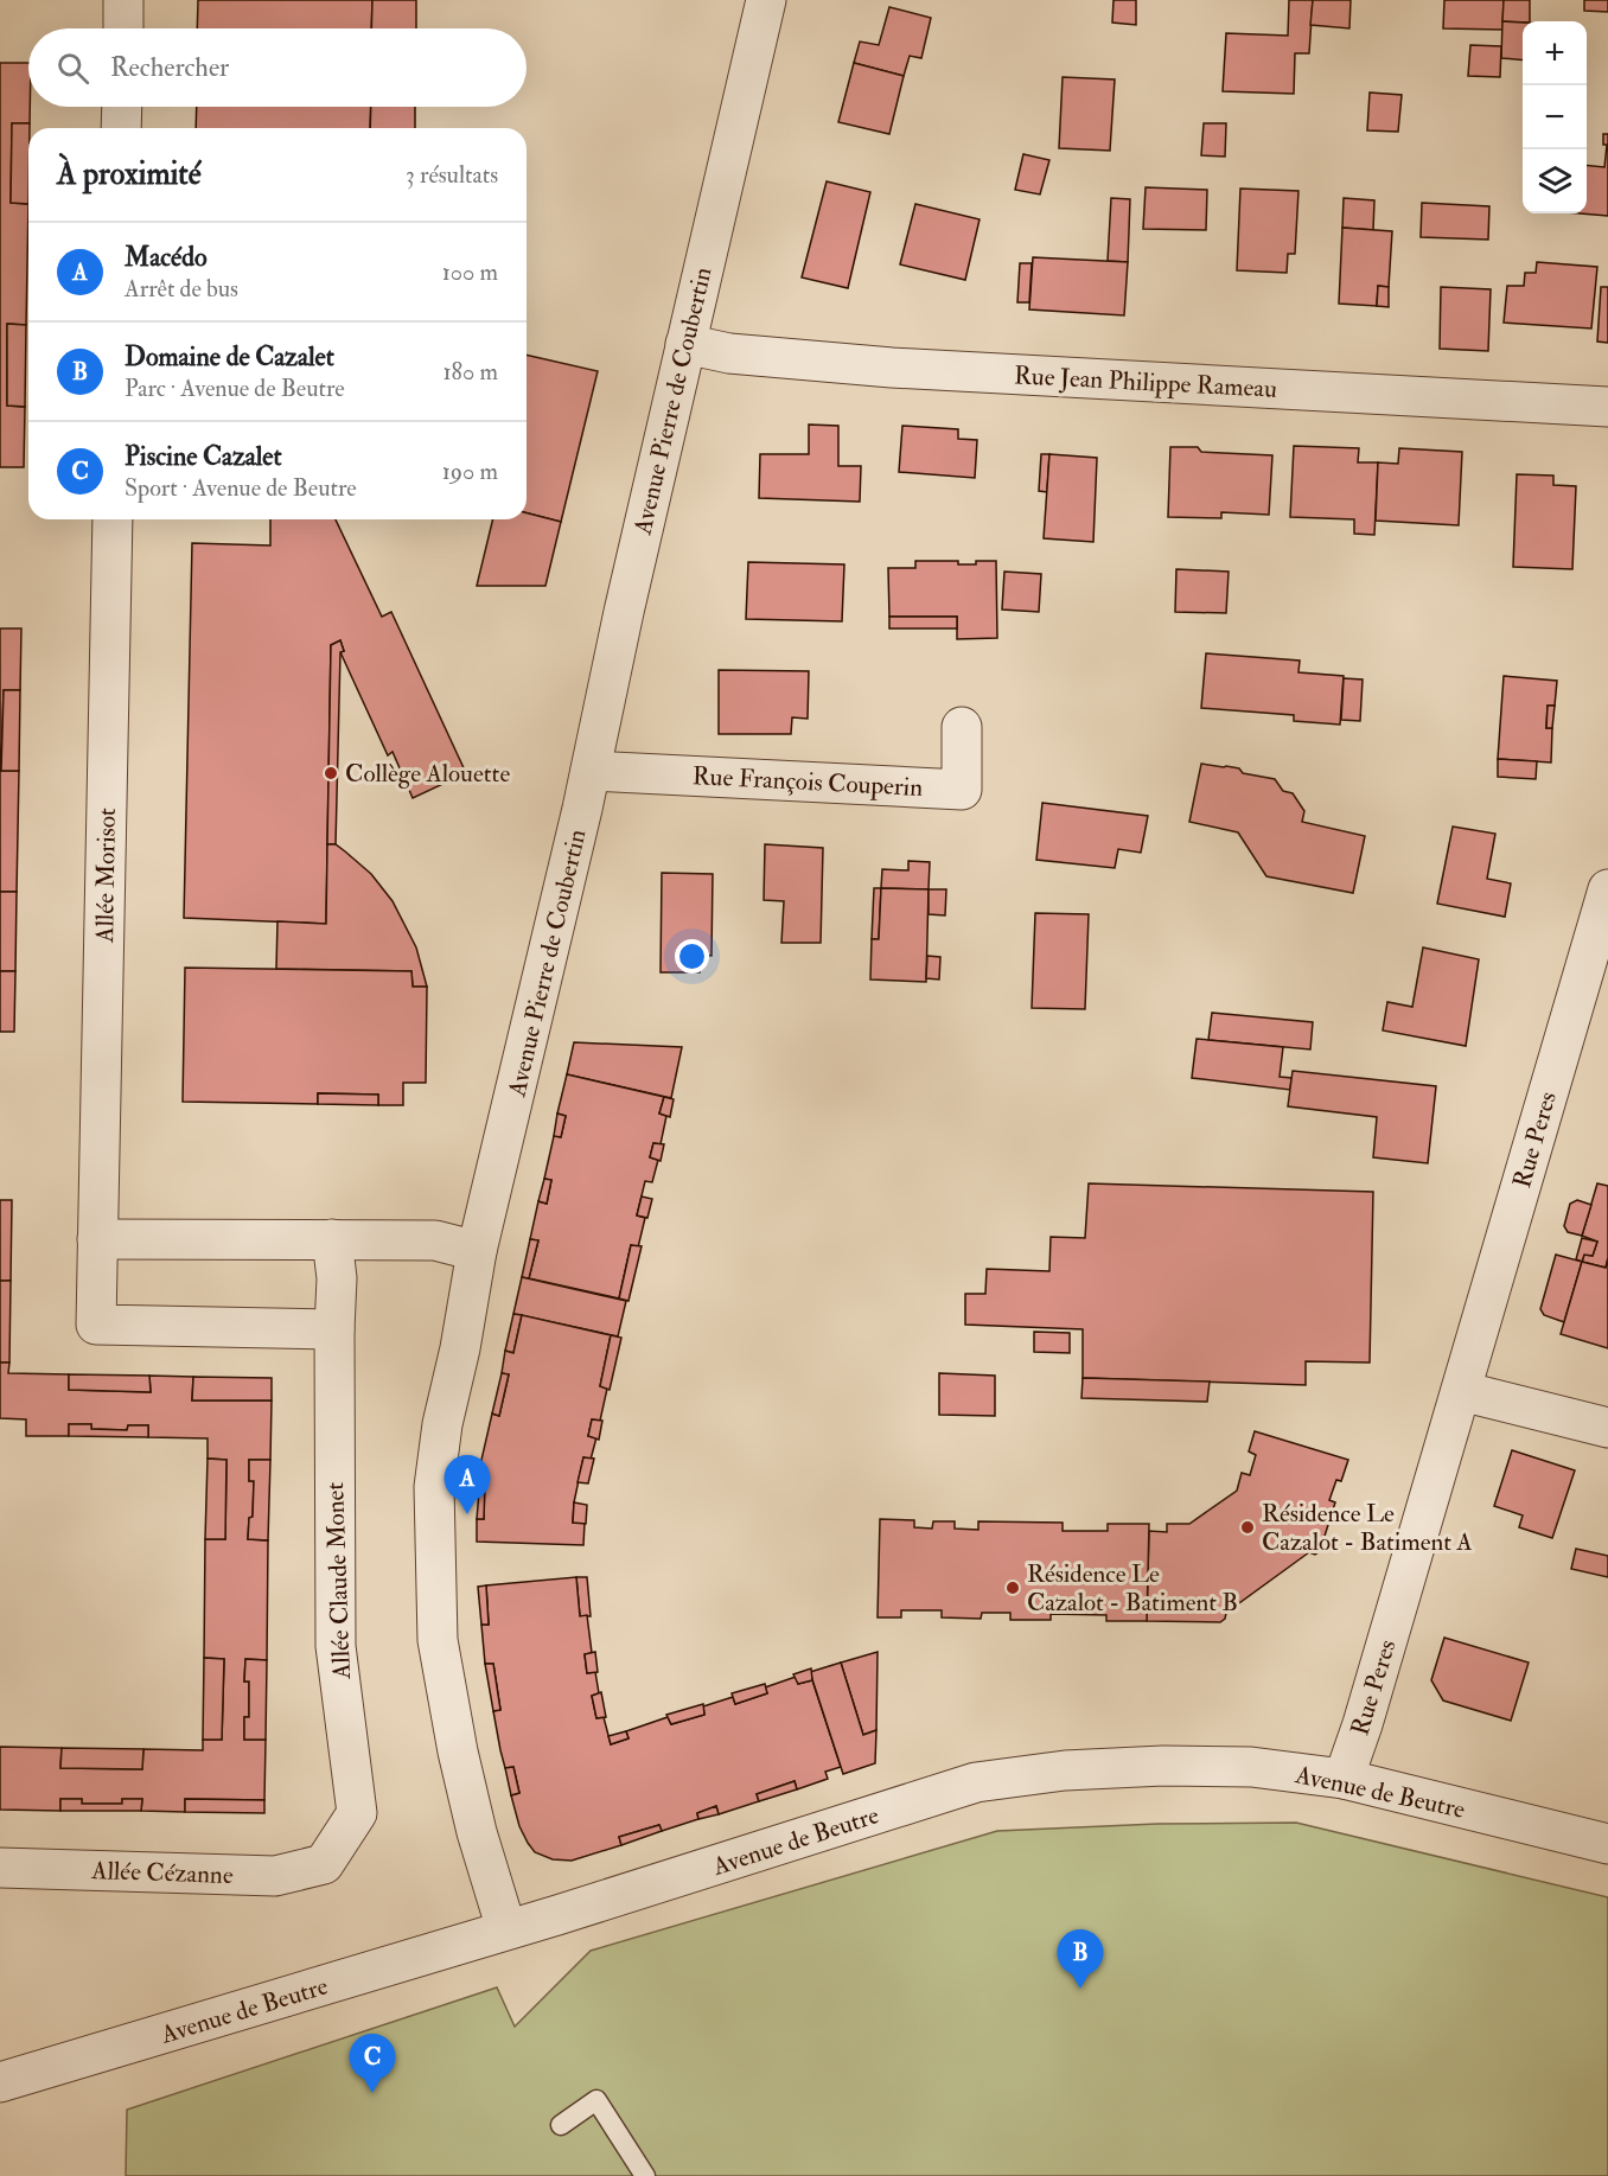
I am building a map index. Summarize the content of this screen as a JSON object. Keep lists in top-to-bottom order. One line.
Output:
{"streets":{"street":["Rue Jean Philippe Rameau","Avenue Pierre de Coubertin","Rue François Couperin","Allée Morisot","Rue Peres","Allée Claude Monet","Avenue de Beutre","Allée Cézanne"]},"crossings":[["Rue Jean Philippe Rameau","Avenue Pierre de Coubertin"],["Avenue Pierre de Coubertin","Rue François Couperin"],["Avenue Pierre de Coubertin","Avenue de Beutre"],["Allée Morisot","Allée Claude Monet"],["Rue Peres","Avenue de Beutre"],["Allée Claude Monet","Allée Cézanne"]],"places":["Collège Alouette","Résidence Le Cazalot - Batiment A","Résidence Le Cazalot - Batiment B"],"page":{"map_buttons":["+","−"],"search":"Rechercher","heading":["À proximité","3 résultats"],"list":[{"mark":"A","name":"Macédo","note":"Arrêt de bus","value":"100 m"},{"mark":"B","name":"Domaine de Cazalet","note":"Parc · Avenue de Beutre","value":"180 m"},{"mark":"C","name":"Piscine Cazalet","note":"Sport · Avenue de Beutre","value":"190 m"}],"pins":["A","B","C"]}}
